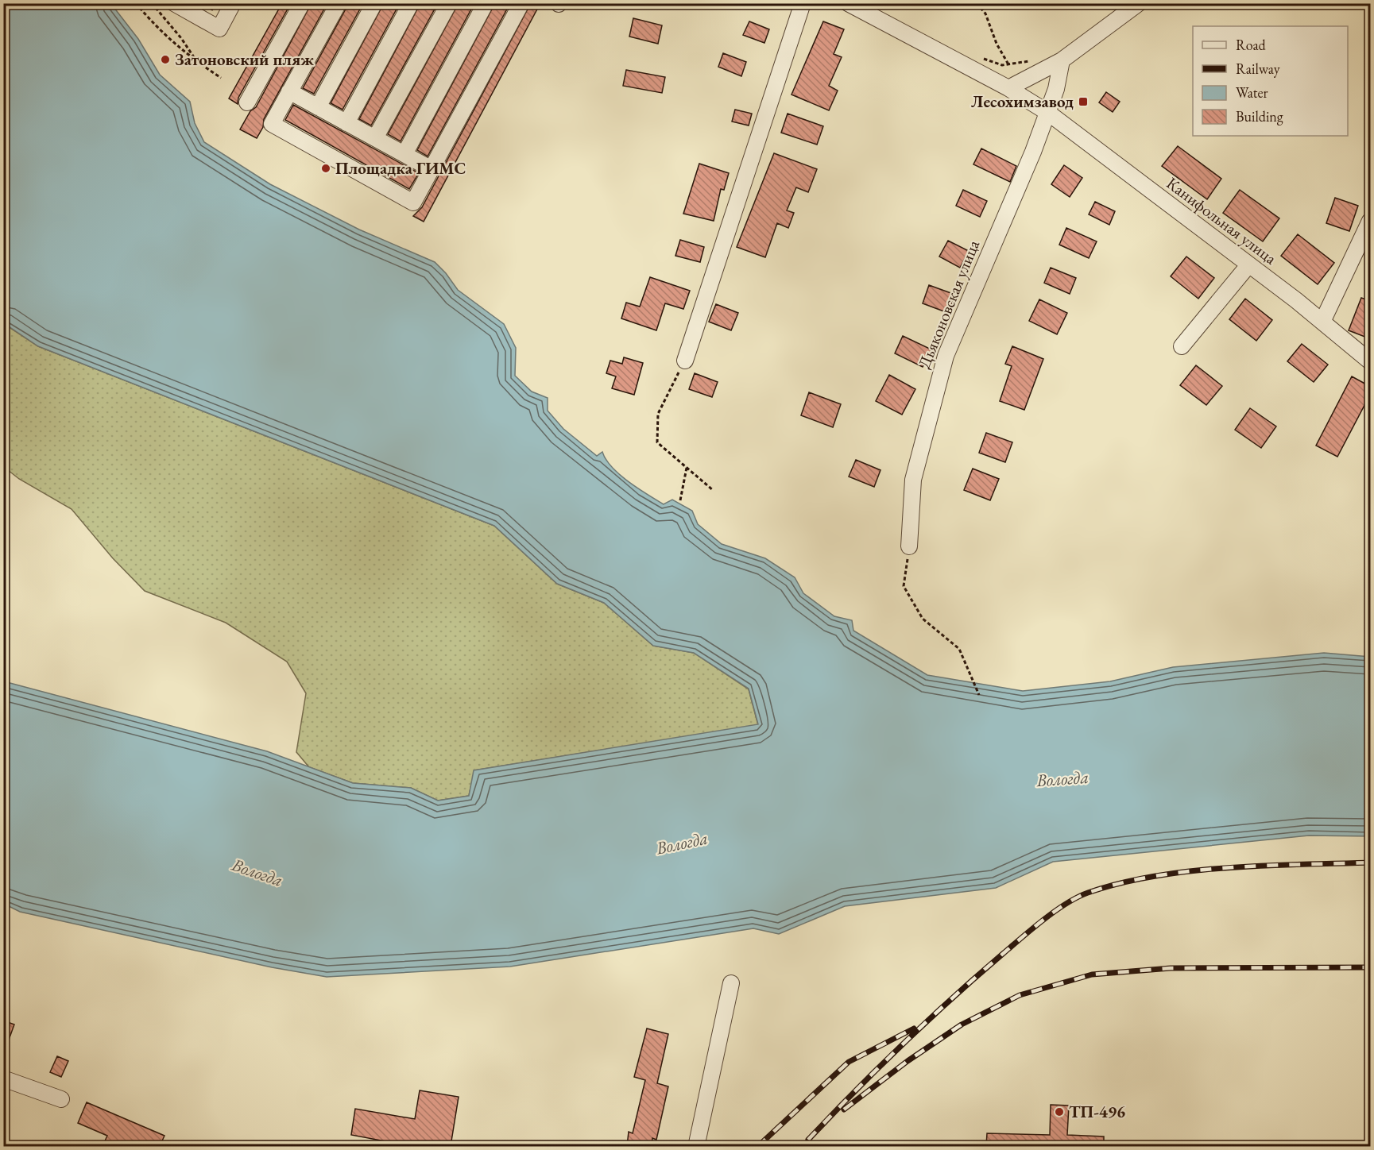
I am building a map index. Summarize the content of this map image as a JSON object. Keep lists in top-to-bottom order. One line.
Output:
{"streets":{"street":["Канифольная улица","Дьяконовская улица"]},"crossings":[["Канифольная улица","Дьяконовская улица"]],"water":["Вологда"],"places":{"other":["Затоновский пляж","Площадка ГИМС","ТП-496"],"transit":["Лесохимзавод"]},"legend":["Road","Railway","Water","Building"]}
